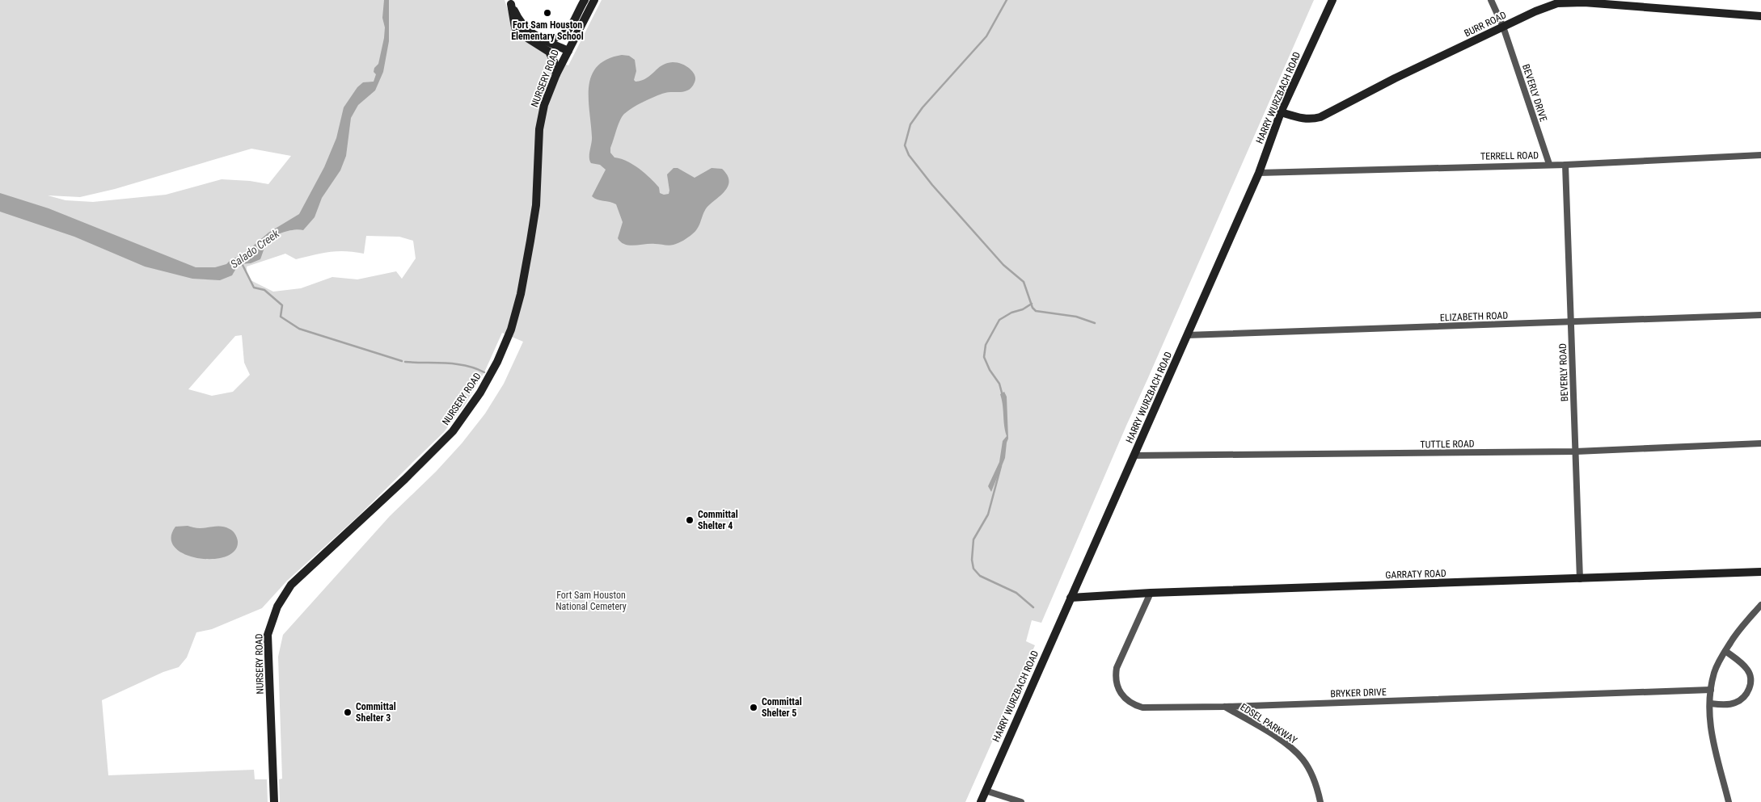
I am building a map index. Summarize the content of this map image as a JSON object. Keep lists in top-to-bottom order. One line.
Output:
{"streets":{"street":["BURR ROAD","NURSERY ROAD","BEVERLY DRIVE","HARRY WURZBACH ROAD","TERRELL ROAD","ELIZABETH ROAD","BEVERLY ROAD","TUTTLE ROAD","GARRATY ROAD","BRYKER DRIVE","EDSEL PARKWAY"]},"crossings":[["BURR ROAD","BEVERLY DRIVE"],["BURR ROAD","HARRY WURZBACH ROAD"],["BEVERLY DRIVE","TERRELL ROAD"],["HARRY WURZBACH ROAD","TERRELL ROAD"],["HARRY WURZBACH ROAD","ELIZABETH ROAD"],["HARRY WURZBACH ROAD","TUTTLE ROAD"],["HARRY WURZBACH ROAD","GARRATY ROAD"],["TERRELL ROAD","BEVERLY ROAD"],["ELIZABETH ROAD","BEVERLY ROAD"],["BEVERLY ROAD","TUTTLE ROAD"],["BEVERLY ROAD","GARRATY ROAD"],["GARRATY ROAD","BRYKER DRIVE"],["BRYKER DRIVE","EDSEL PARKWAY"]],"water":["Salado Creek"],"parks":["Fort Sam Houston National Cemetery"],"places":["Fort Sam Houston Elementary School","Committal Shelter 4","Committal Shelter 5","Committal Shelter 3"]}
